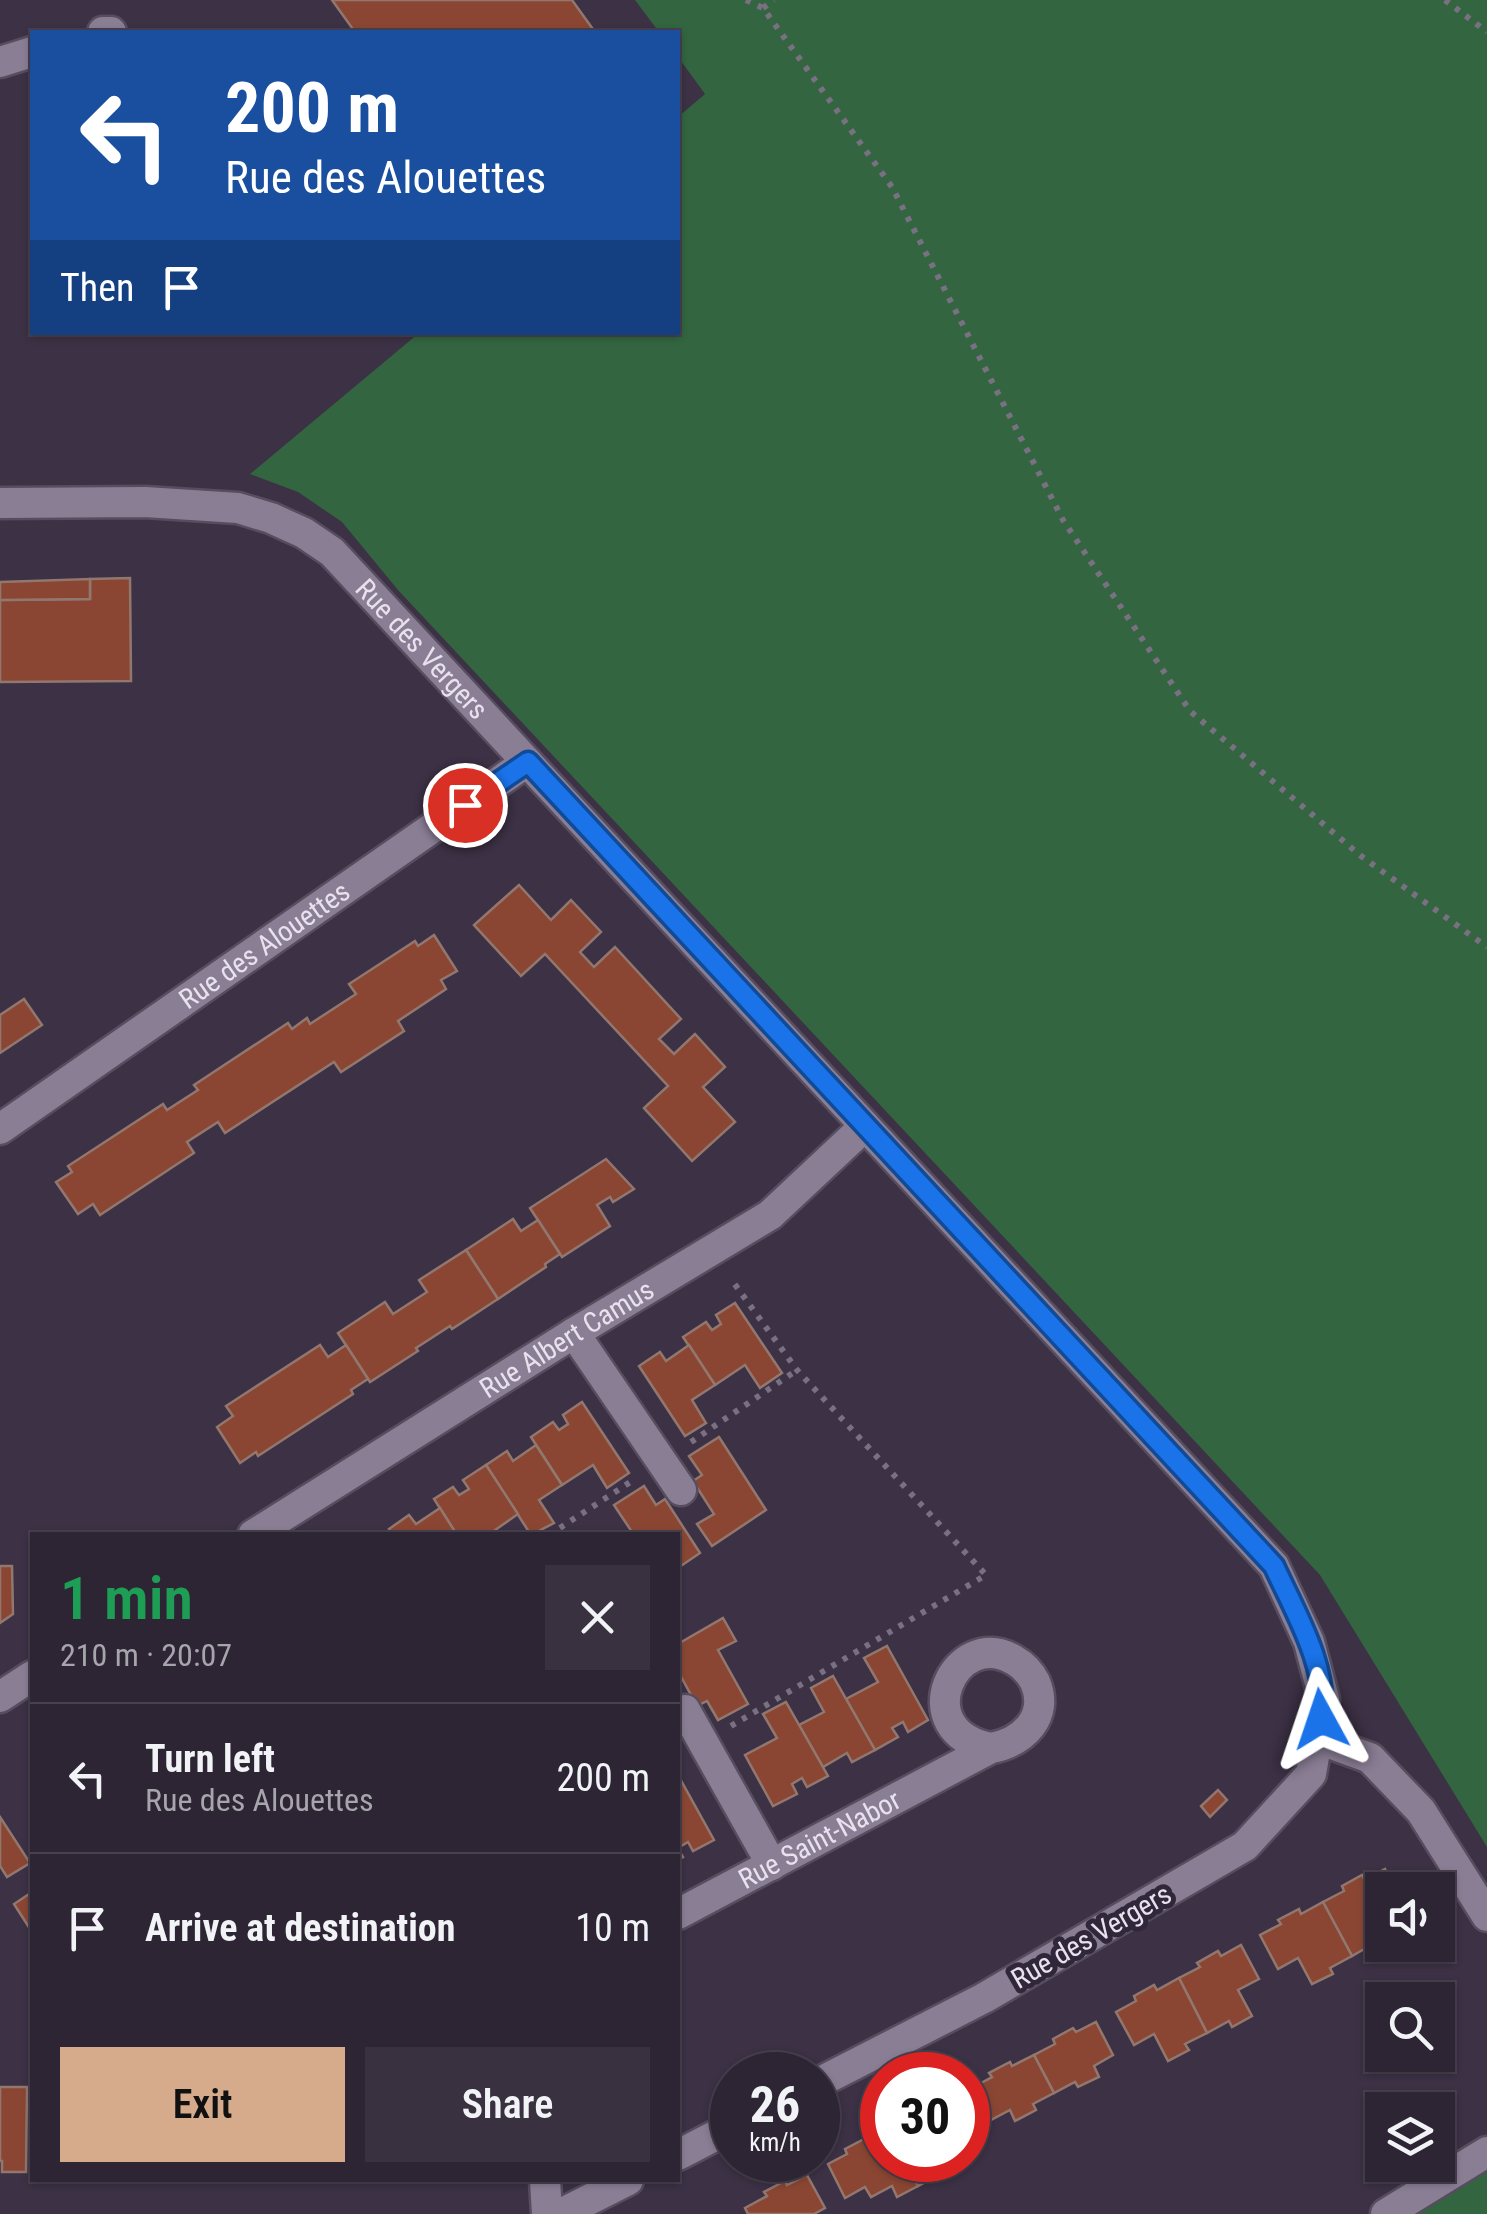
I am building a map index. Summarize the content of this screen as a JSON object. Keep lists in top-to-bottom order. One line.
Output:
{"streets":{"street":["Rue des Vergers","Rue des Alouettes","Rue Albert Camus","Rue Saint-Nabor"]},"crossings":[["Rue des Vergers","Rue des Alouettes"],["Rue des Vergers","Rue Albert Camus"]],"page":{"turn":["200 m","Rue des Alouettes"],"then":"Then","heading":["1 min","210 m · 20:07"],"list":[{"name":"Turn left","note":"Rue des Alouettes","value":"200 m"},{"name":"Arrive at destination","value":"10 m"}],"buttons":["Exit","Share"],"speed":"26 km/h","limit":"30"}}
